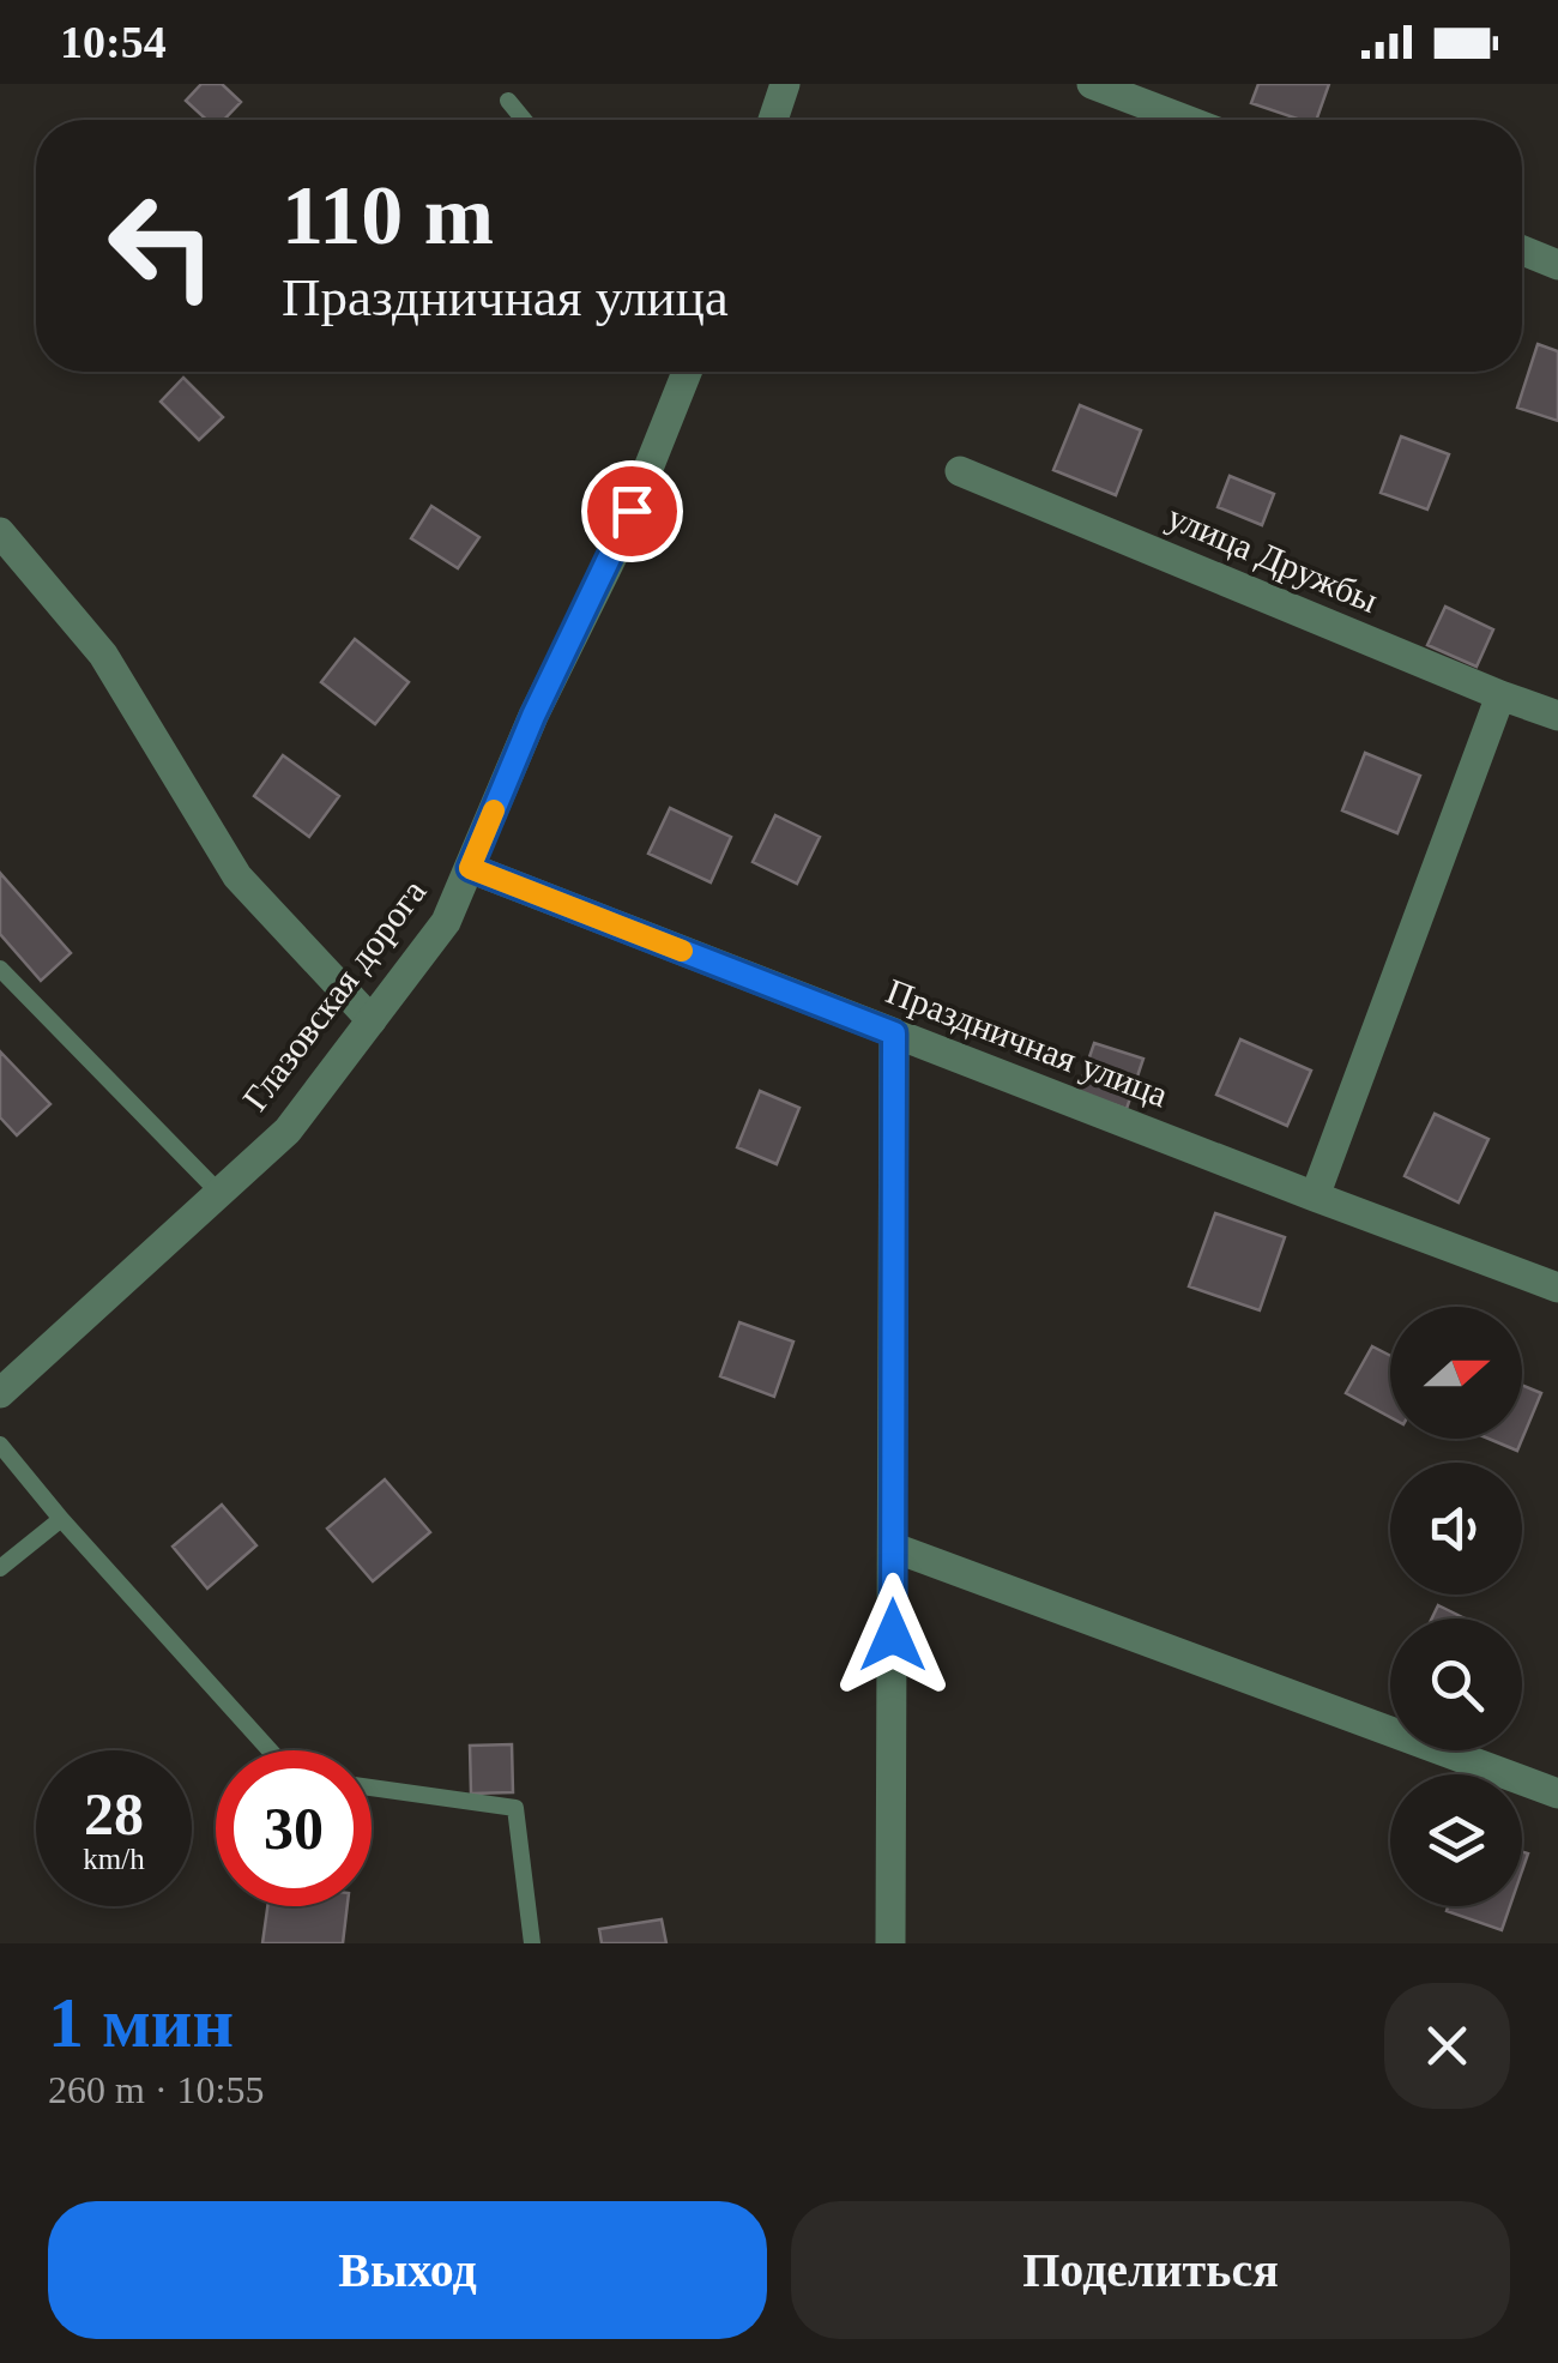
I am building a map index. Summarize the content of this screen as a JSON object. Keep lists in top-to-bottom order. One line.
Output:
{"streets":{"street":["улица Дружбы","Глазовская дорога","Праздничная улица"]},"crossings":[["Глазовская дорога","Праздничная улица"]],"north":"right","page":{"status":"10:54","turn":["110 m","Праздничная улица"],"speed":"28 km/h","limit":"30","heading":["1 мин","260 m · 10:55"],"buttons":["Выход","Поделиться"]}}
